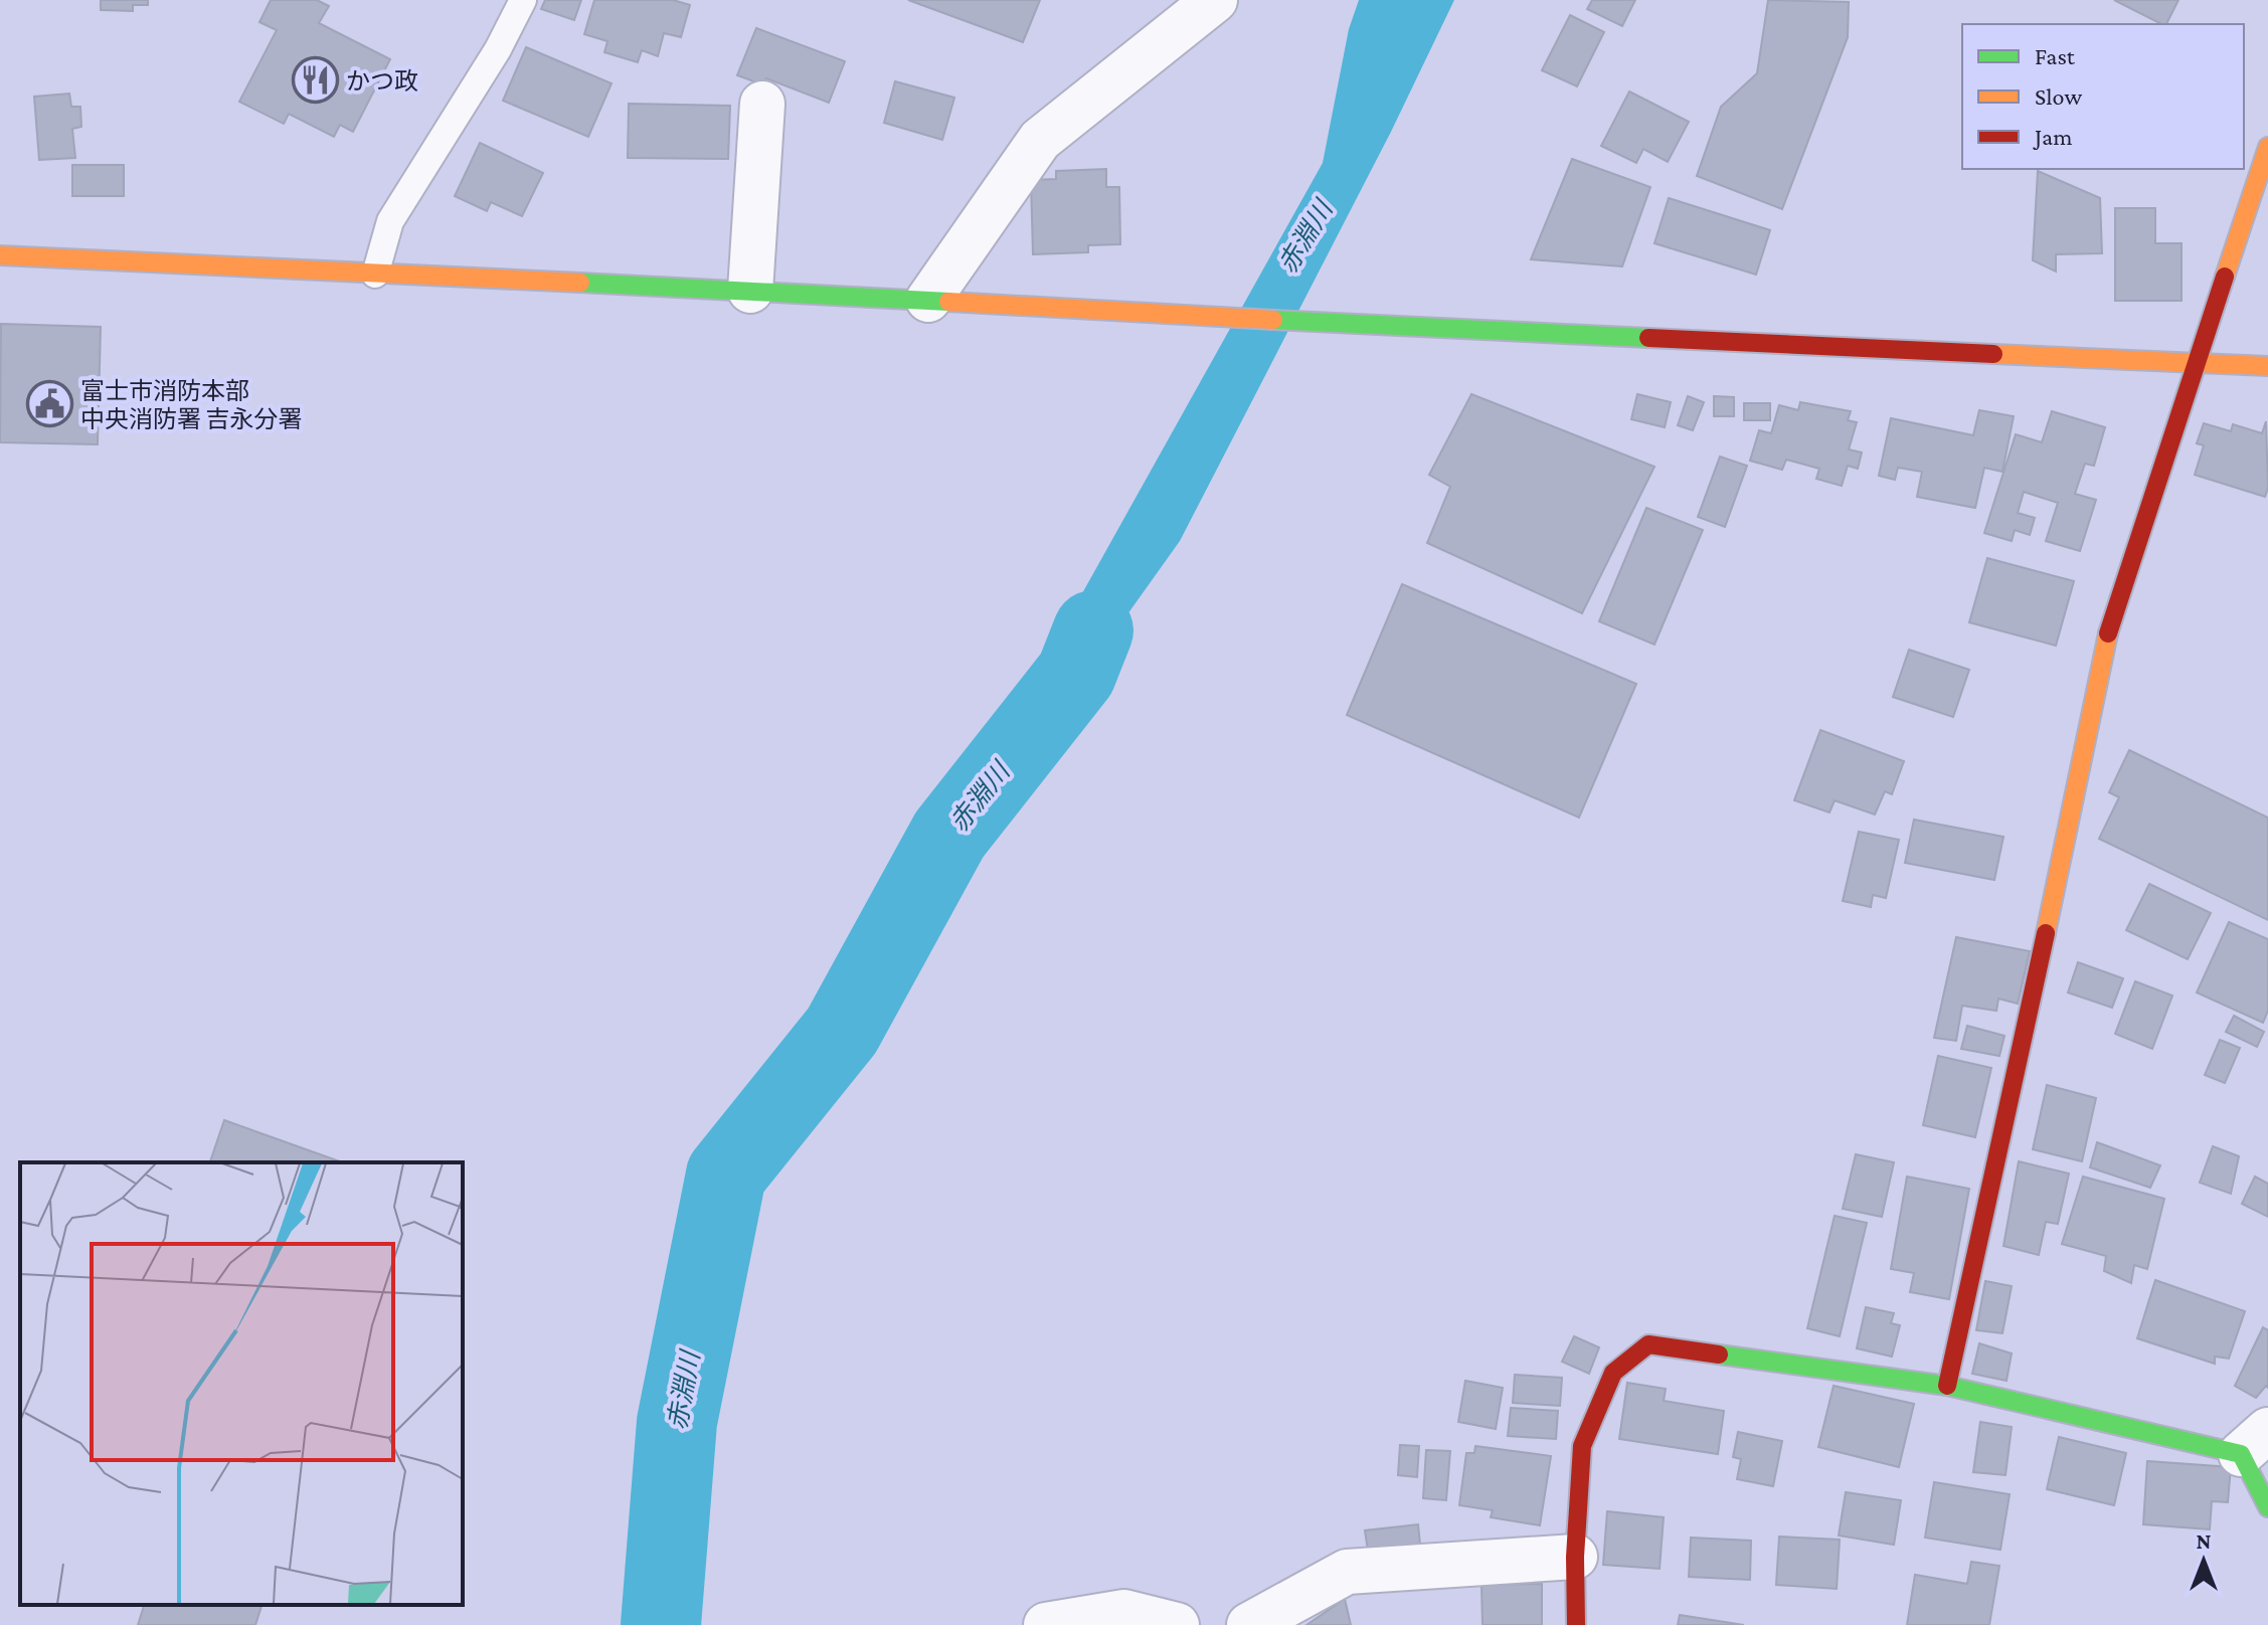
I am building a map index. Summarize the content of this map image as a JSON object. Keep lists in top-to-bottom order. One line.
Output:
{"water":["赤淵川"],"places":{"restaurant":["かつ政"],"public building":["富士市消防本部 中央消防署 吉永分署"]},"legend":["Fast","Slow","Jam"],"north":"top"}
